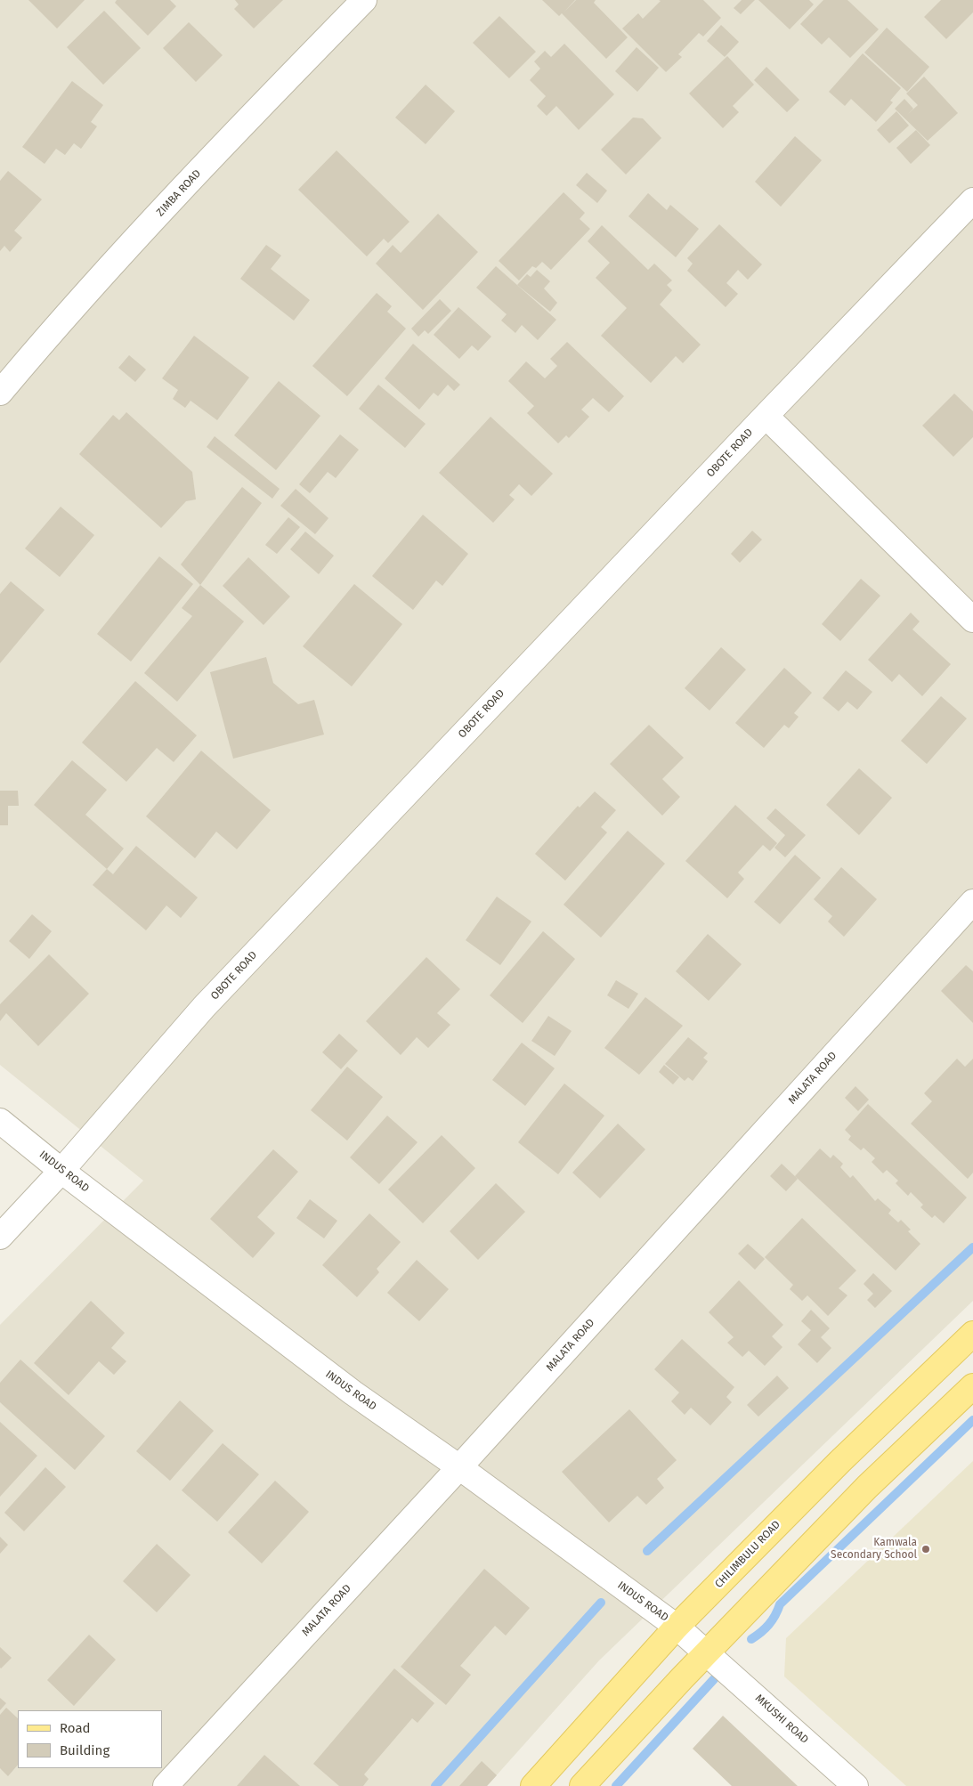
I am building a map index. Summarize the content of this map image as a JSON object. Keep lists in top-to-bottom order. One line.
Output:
{"streets":{"main road":["CHILIMBULU ROAD"],"street":["ZIMBA ROAD","OBOTE ROAD","MALATA ROAD","INDUS ROAD","MKUSHI ROAD"]},"crossings":[["OBOTE ROAD","INDUS ROAD"],["MALATA ROAD","INDUS ROAD"],["INDUS ROAD","CHILIMBULU ROAD"],["INDUS ROAD","MKUSHI ROAD"]],"places":["Kamwala Secondary School"],"legend":["Road","Building"]}
